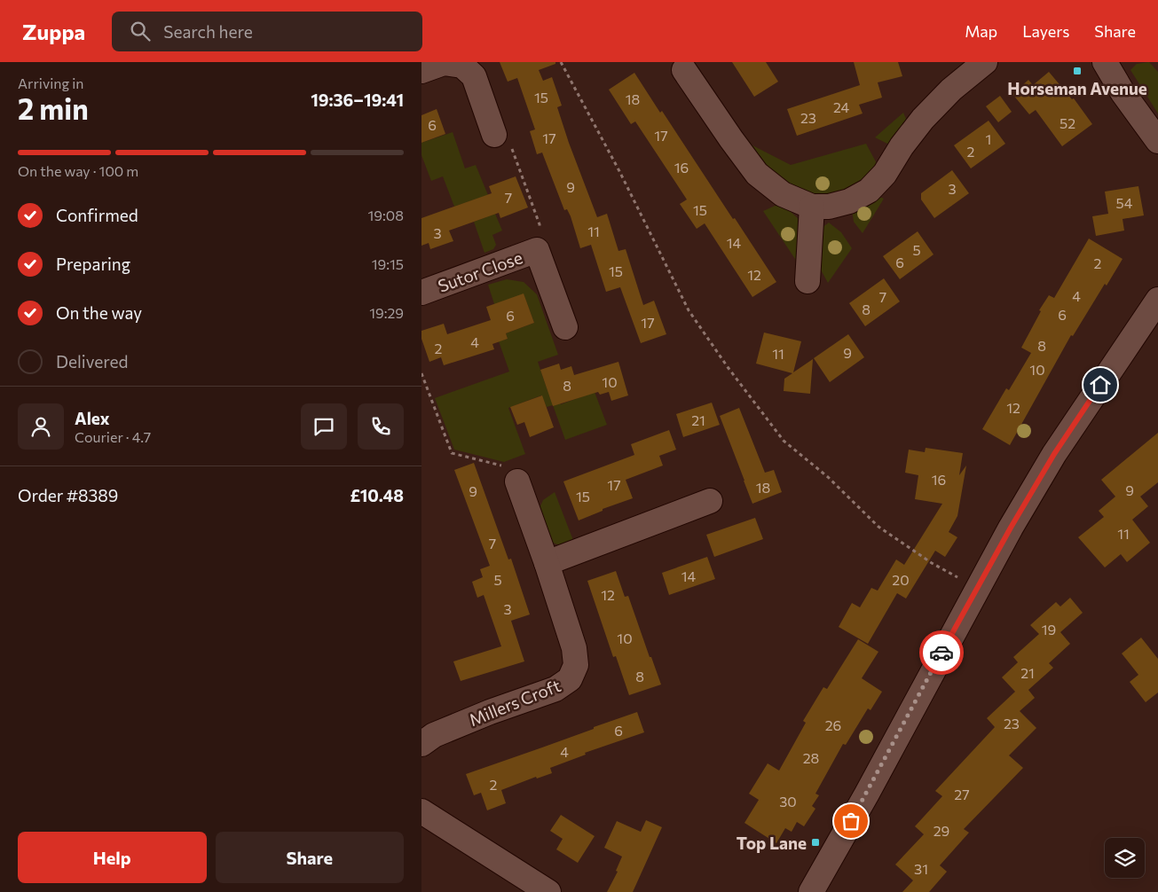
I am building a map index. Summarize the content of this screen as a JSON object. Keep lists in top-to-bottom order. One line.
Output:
{"streets":{"street":["Sutor Close","Millers Croft"]},"places":{"transit":["Horseman Avenue","Top Lane"]},"house_numbers":["15","18","24","23","52","6","17","17","1","2","16","9","3","7","54","15","11","3","14","5","6","2","15","12","4","7","8","6","6","17","4","8","2","9","11","10","10","8","12","21","16","17","18","9","9","15","11","7","14","5","20","12","3","19","10","21","8","23","26","6","4","28","2","27","30","29","31"],"page":{"header":"Zuppa","search":"Search here","nav":["Map","Layers","Share"],"heading":["2 min","Arriving in","19:36–19:41"],"panel":["Alex","Courier · 4.7","Order #8389","£10.48"],"bar":"On the way · 100 m","list":[["Confirmed","19:08"],["Preparing","19:15"],["On the way","19:29"],"Delivered"],"buttons":["Help","Share"]}}
